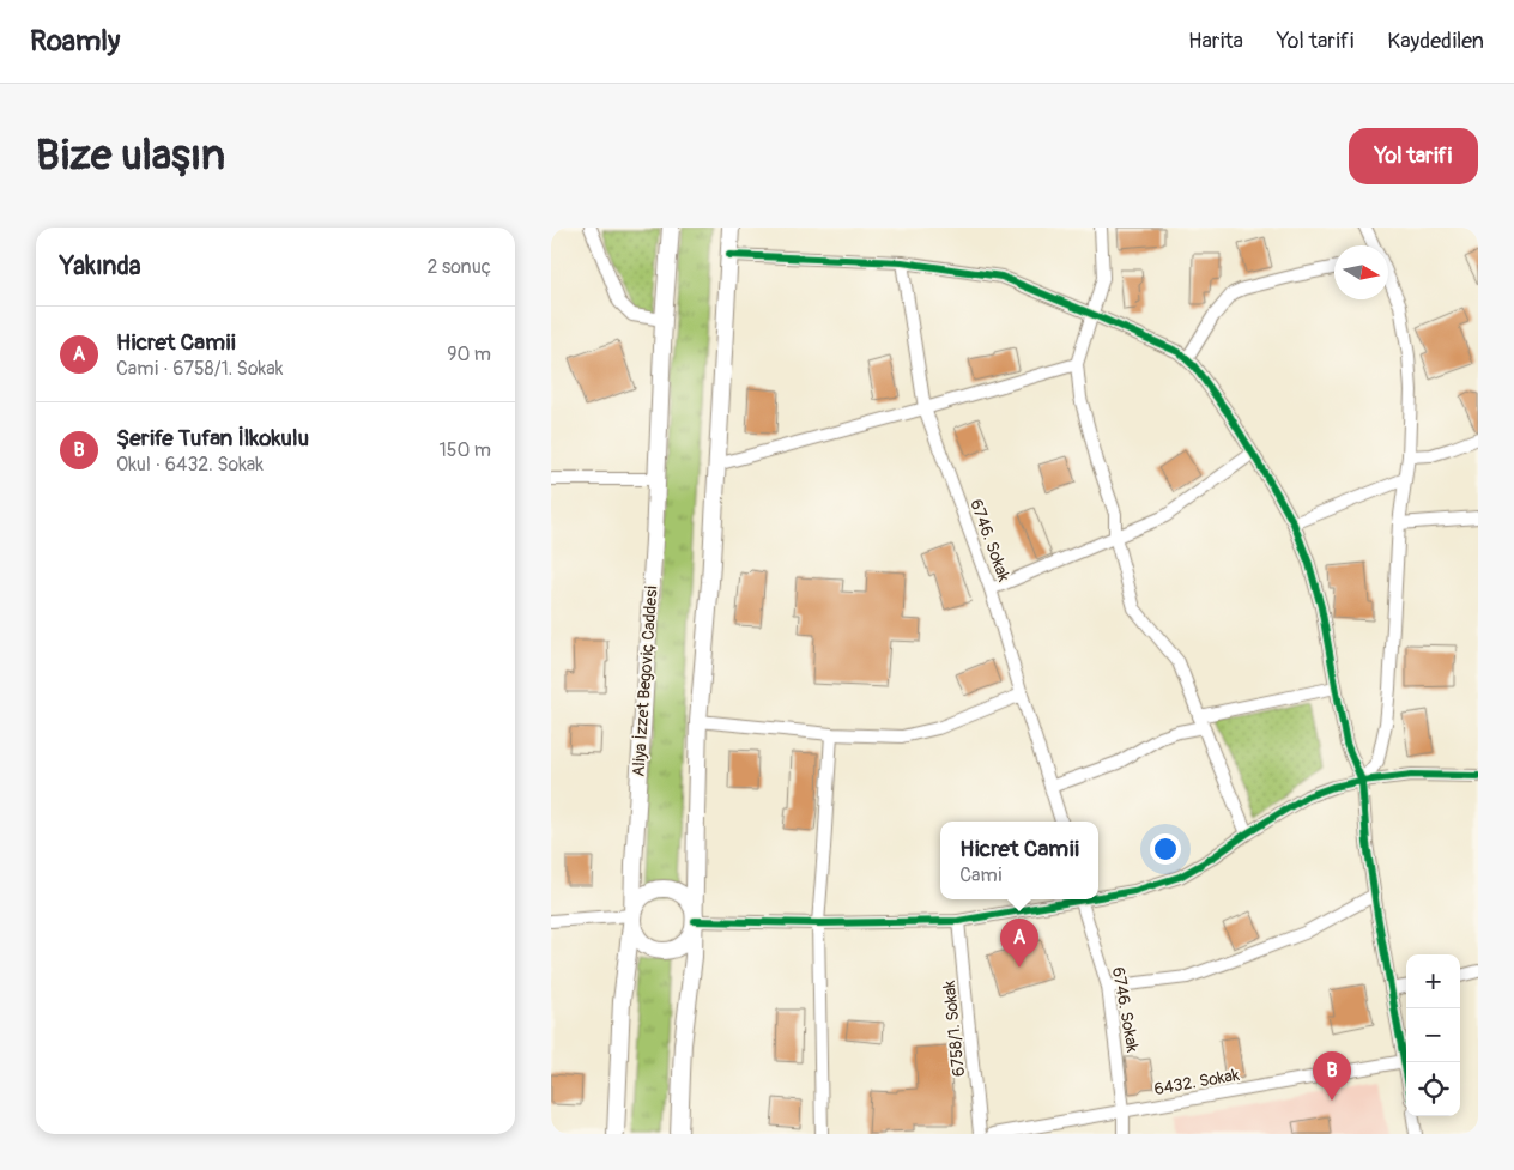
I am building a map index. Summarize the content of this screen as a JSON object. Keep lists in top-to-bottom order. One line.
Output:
{"streets":{"main road":["Aliya İzzet Begoviç Caddesi"],"street":["6746. Sokak","6758/1. Sokak","6432. Sokak"]},"crossings":[["6746. Sokak","6432. Sokak"]],"north":"right","page":{"header":"Roamly","nav":["Harita","Yol tarifi","Kaydedilen"],"buttons":"Yol tarifi","title":"Bize ulaşın","heading":["Yakında","2 sonuç"],"list":[{"mark":"A","name":"Hicret Camii","note":"Cami · 6758/1. Sokak","value":"90 m"},{"mark":"B","name":"Şerife Tufan İlkokulu","note":"Okul · 6432. Sokak","value":"150 m"}],"popup":["Hicret Camii","Cami"],"pins":["A","B"],"map_buttons":["+","−"]}}
